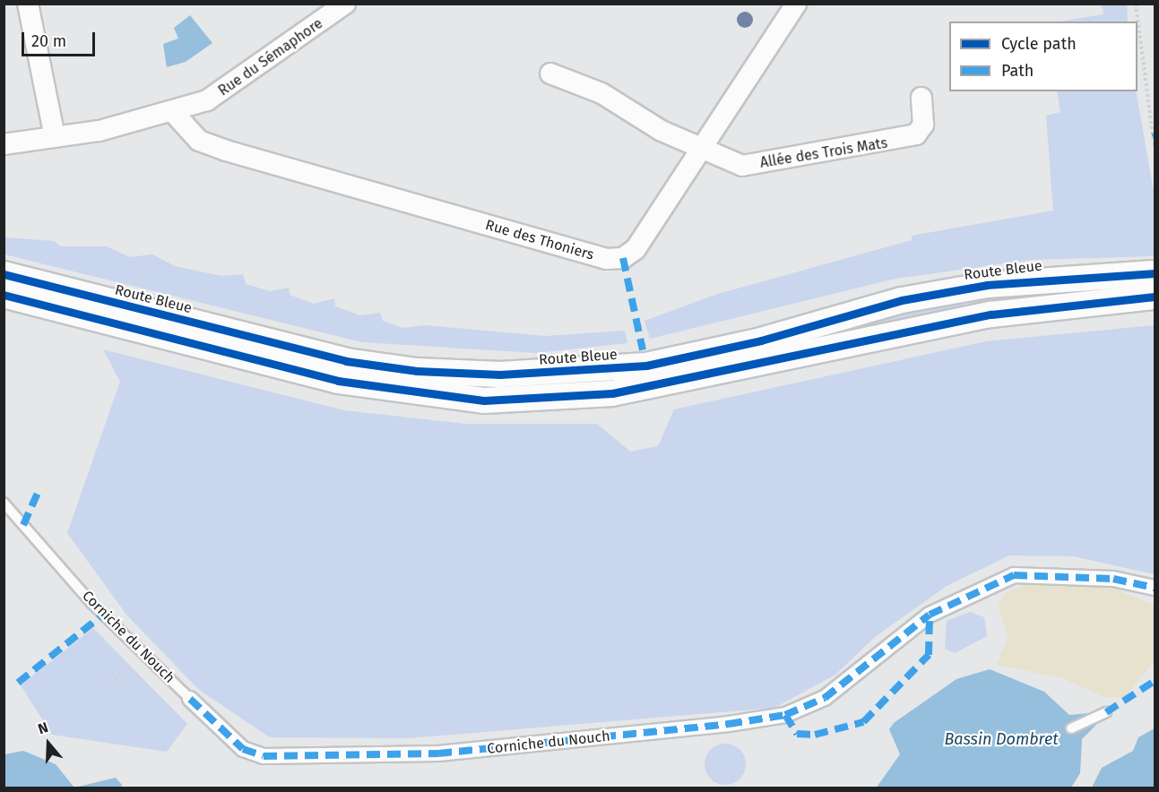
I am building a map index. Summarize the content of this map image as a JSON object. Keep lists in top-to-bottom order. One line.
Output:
{"streets":{"street":["Rue du Sémaphore","Allée des Trois Mats","Rue des Thoniers","Route Bleue","Corniche du Nouch"]},"crossings":[["Rue du Sémaphore","Rue des Thoniers"],["Allée des Trois Mats","Rue des Thoniers"]],"water":["Bassin Dombret"],"legend":["Cycle path","Path"],"scale_bar":"20 m","north":"top"}
